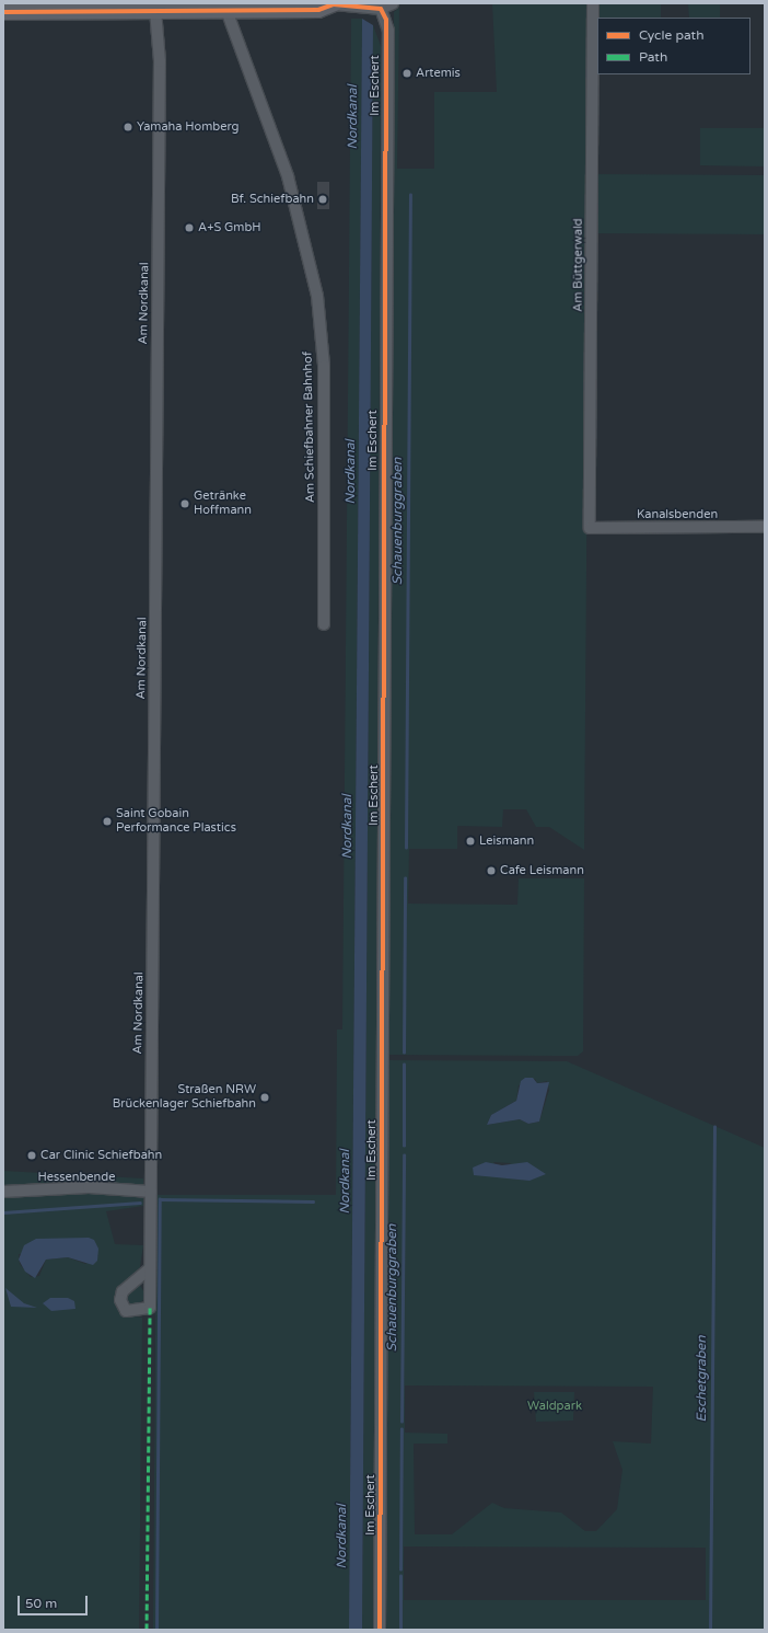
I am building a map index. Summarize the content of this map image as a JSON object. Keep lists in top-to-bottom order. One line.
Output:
{"streets":{"street":["Im Eschert","Am Büttgerwald","Am Nordkanal","Am Schiefbahner Bahnhof","Kanalsbenden","Hessenbende"]},"crossings":[["Am Büttgerwald","Kanalsbenden"],["Am Nordkanal","Hessenbende"]],"water":["Nordkanal","Schauenburggraben","Eschetgraben"],"parks":["Waldpark"],"places":["Artemis","Yamaha Homberg","Bf. Schiefbahn","A+S GmbH","Getränke Hoffmann","Saint Gobain Performance Plastics","Leismann","Cafe Leismann","Straßen NRW Brückenlager Schiefbahn","Car Clinic Schiefbahn"],"legend":["Cycle path","Path"],"scale_bar":"50 m"}
